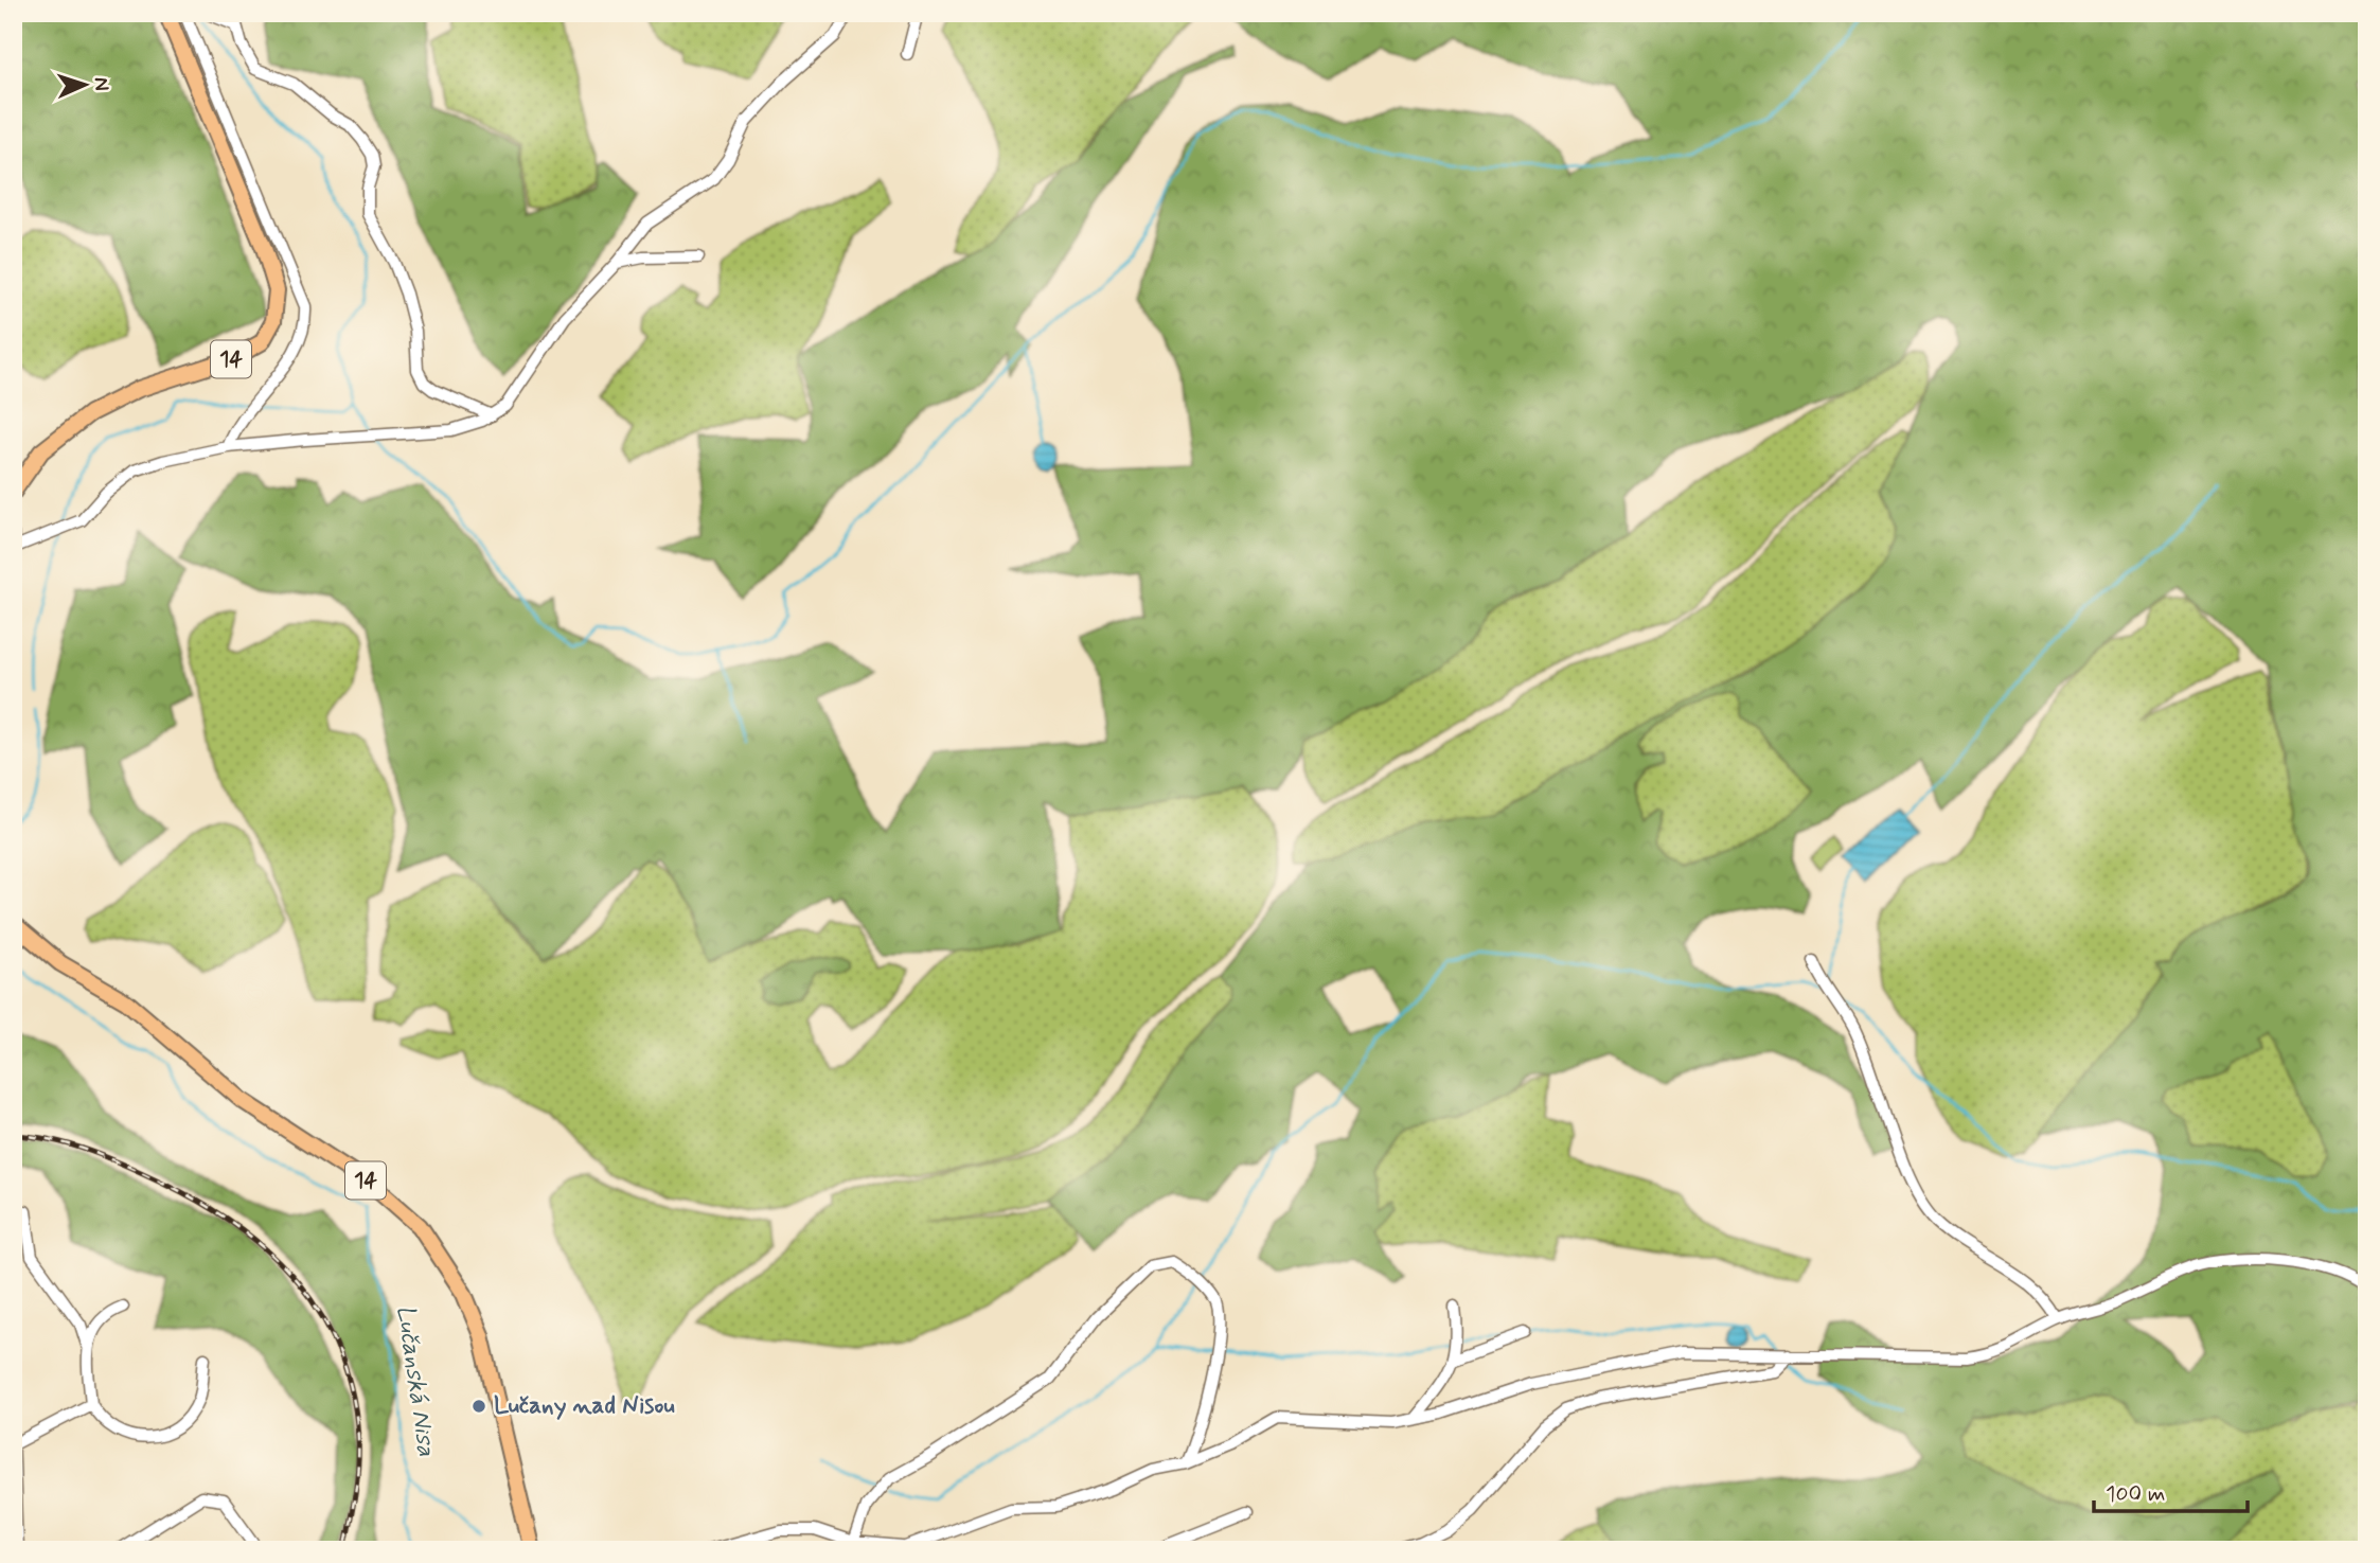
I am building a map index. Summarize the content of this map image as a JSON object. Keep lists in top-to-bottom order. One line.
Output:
{"streets":{"main road":["14"]},"water":["Lučanská Nisa"],"places":["Lučany nad Nisou"],"scale_bar":"100 m","north":"right"}
